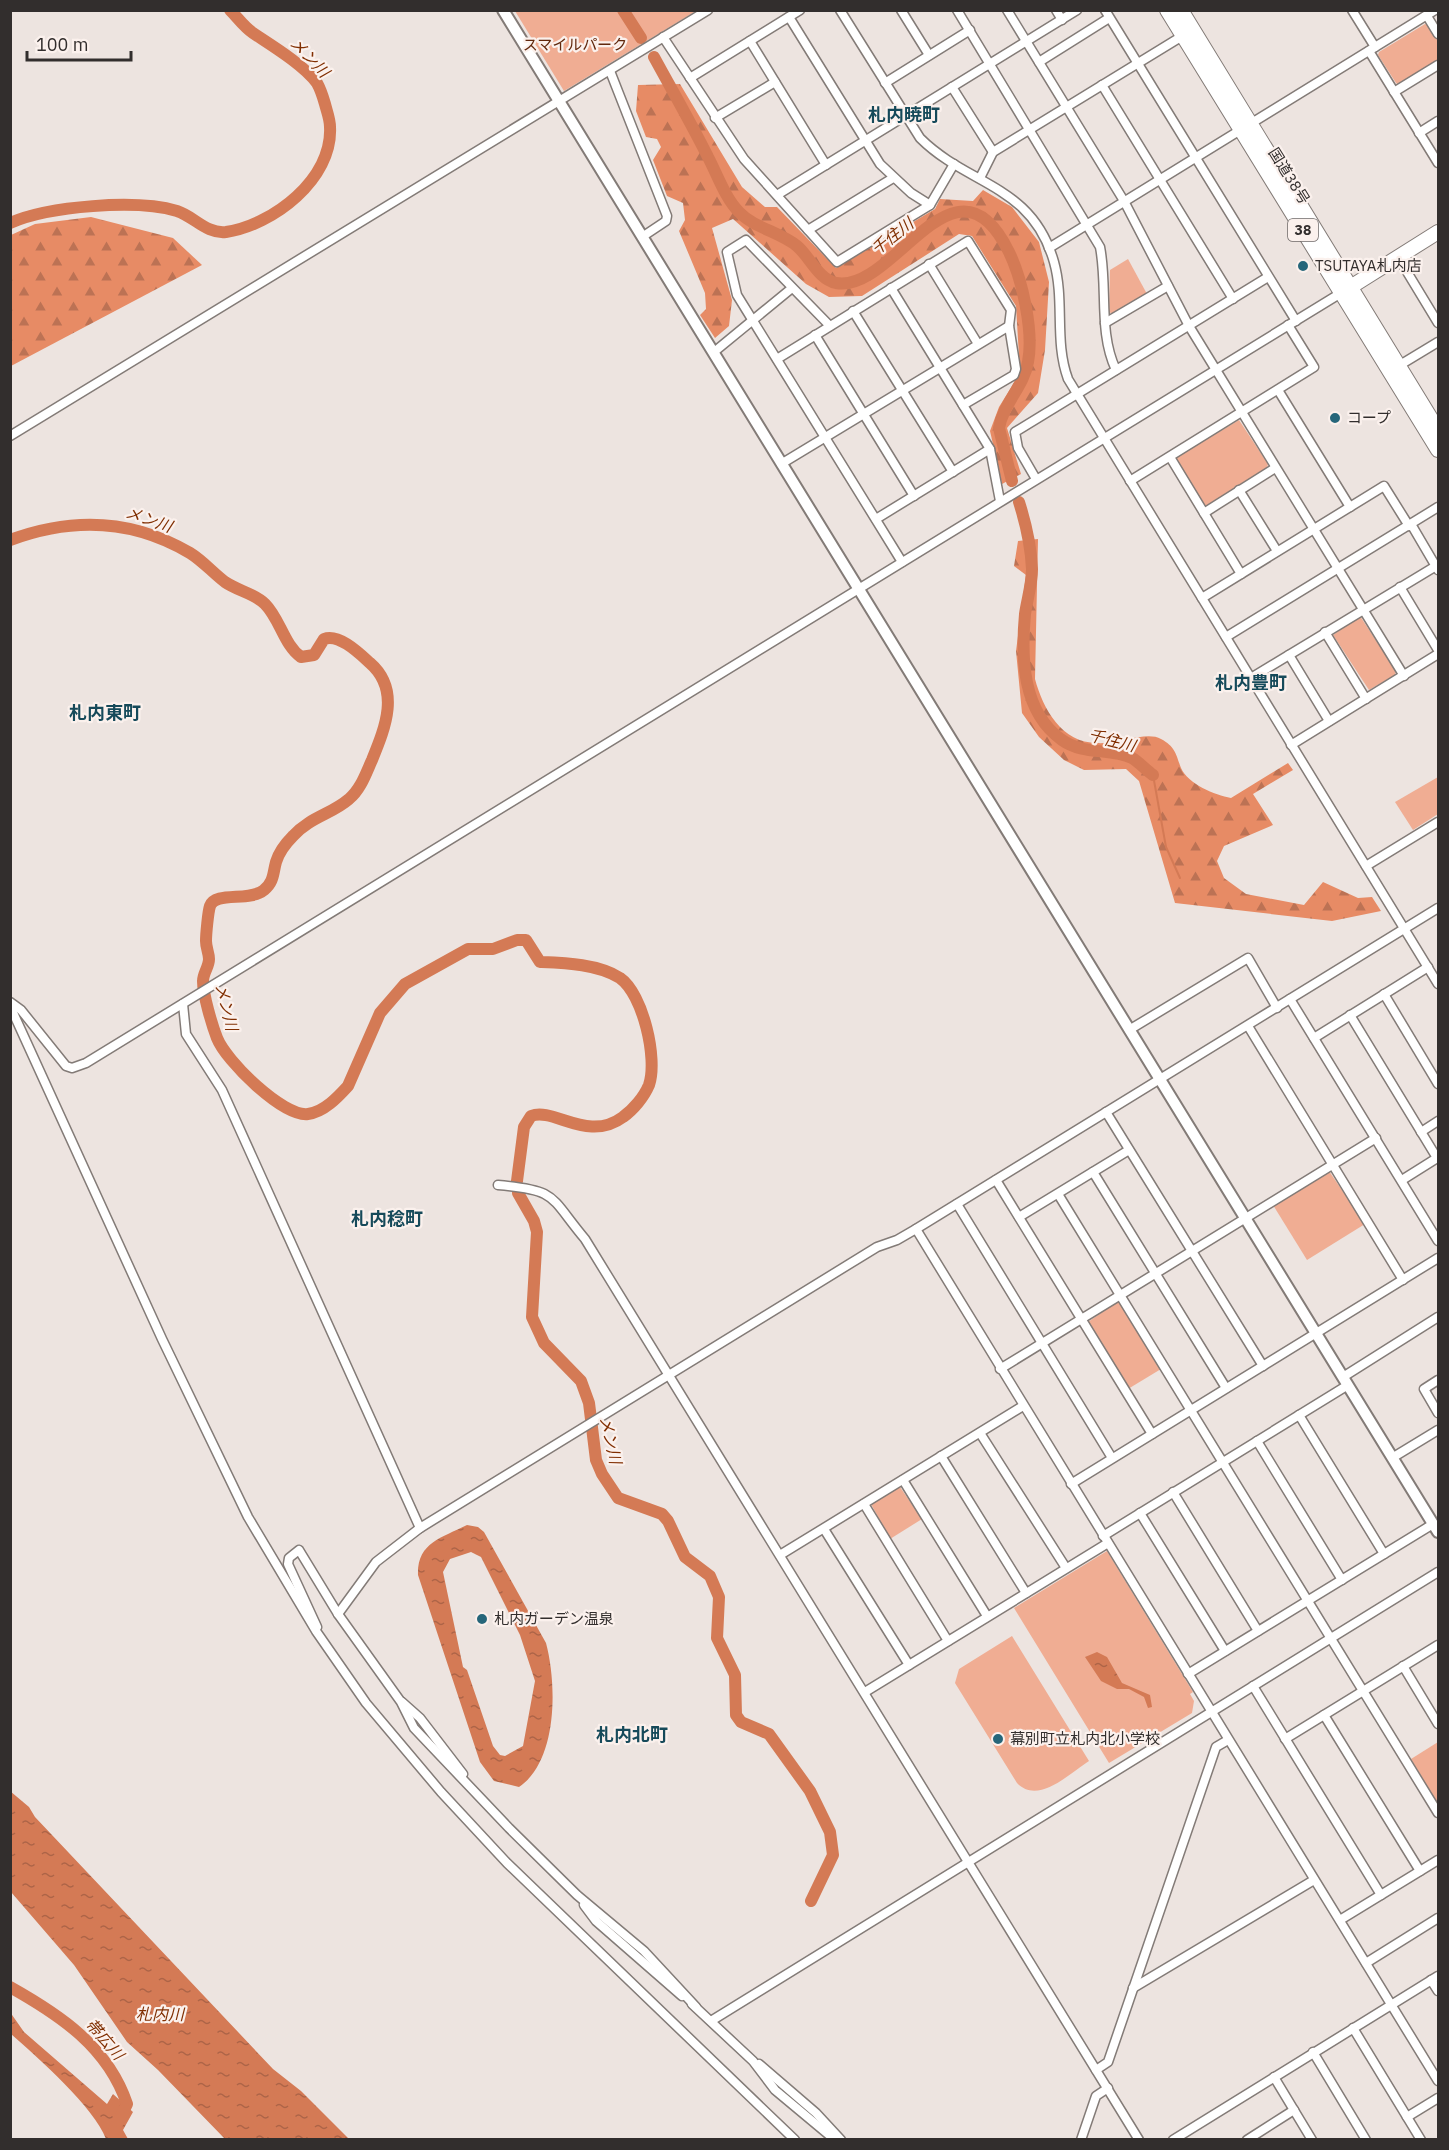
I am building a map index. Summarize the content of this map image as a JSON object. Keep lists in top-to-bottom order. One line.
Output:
{"streets":{"main road":["国道38号","38"]},"districts":["札内暁町","札内豊町","札内東町","札内稔町","札内北町"],"water":["メン川","千住川","札内川","帯広川"],"parks":["スマイルパーク"],"places":["TSUTAYA札内店","コープ","札内ガーデン温泉","幕別町立札内北小学校"],"scale_bar":"100 m"}
